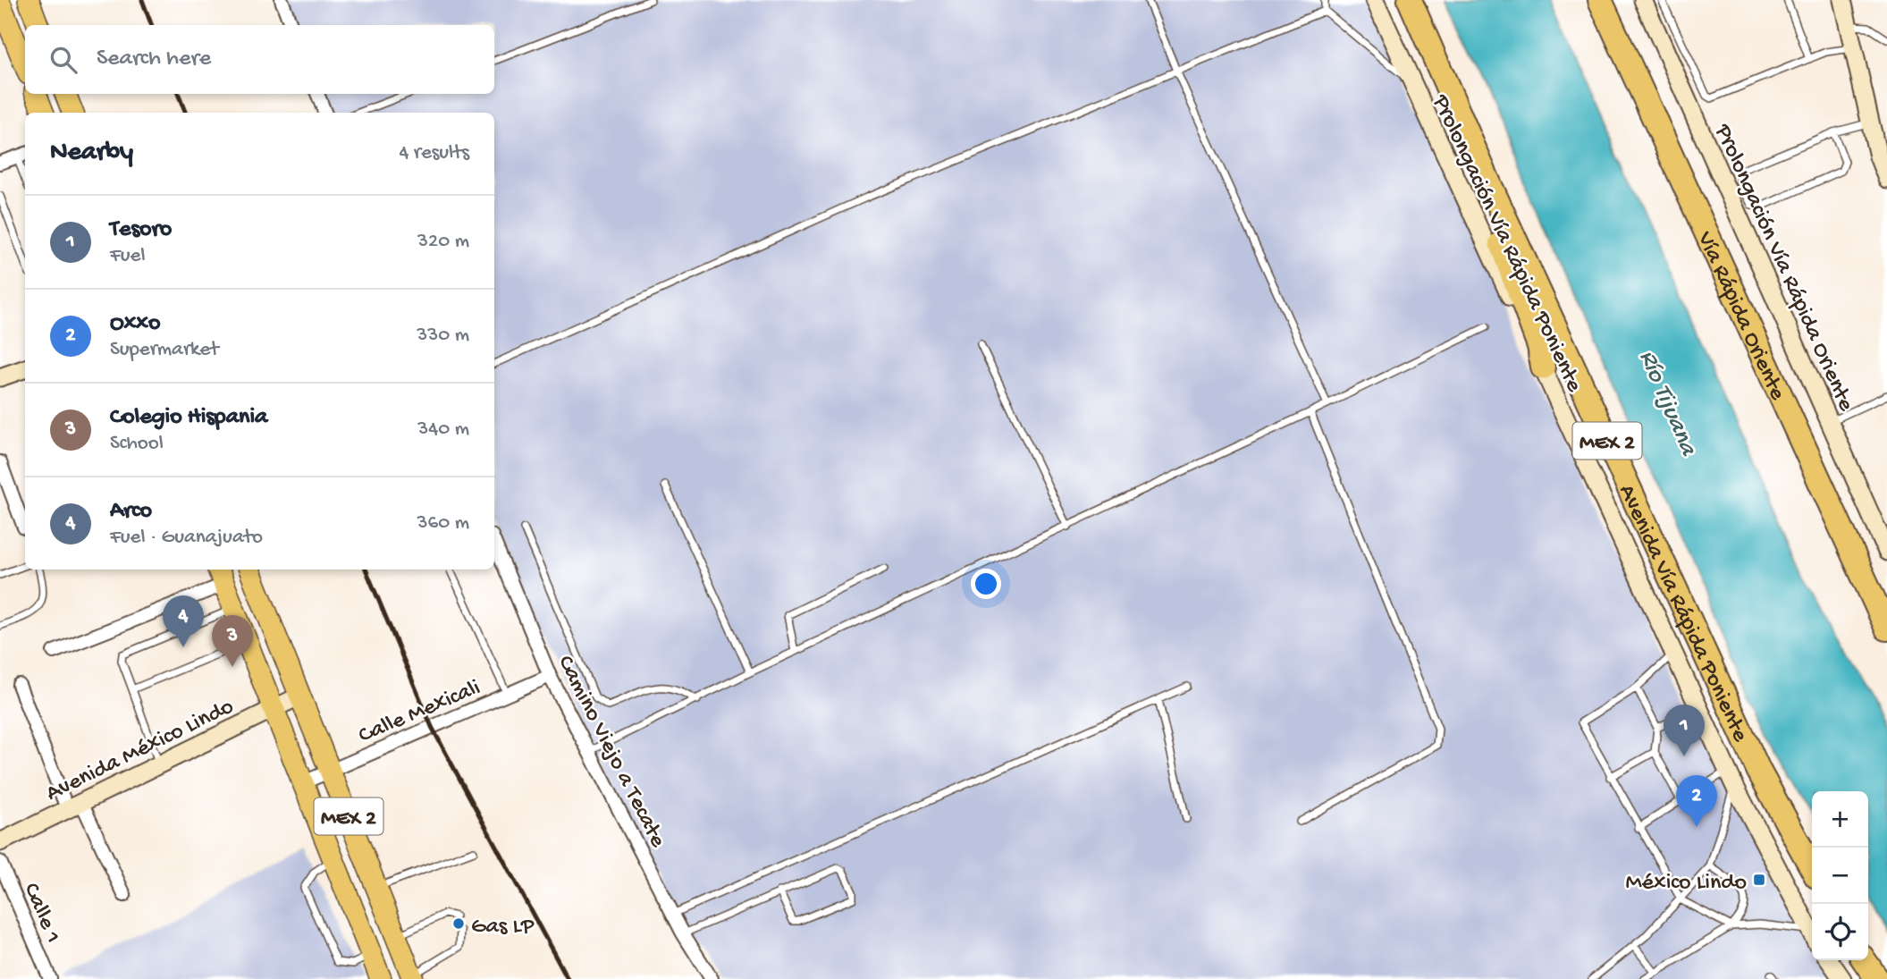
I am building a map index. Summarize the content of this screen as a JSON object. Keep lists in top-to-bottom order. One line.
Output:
{"streets":{"highway":["Vía Rápida Oriente","MEX 2","Avenida Vía Rápida Poniente"],"main road":["Prolongación Vía Rápida Poniente","Prolongación Vía Rápida Oriente","Avenida México Lindo"],"street":["Calle Mexicali","Camino Viejo a Tecate","Calle 1"]},"crossings":[["MEX 2","Calle Mexicali"],["MEX 2","Avenida México Lindo"],["Calle Mexicali","Camino Viejo a Tecate"]],"water":["Río Tijuana"],"places":{"transit":["México Lindo"],"other":["Gas LP"]},"page":{"search":"Search here","heading":["Nearby","4 results"],"list":[{"mark":"1","name":"Tesoro","note":"Fuel","value":"320 m"},{"mark":"2","name":"Oxxo","note":"Supermarket","value":"330 m"},{"mark":"3","name":"Colegio Hispania","note":"School","value":"340 m"},{"mark":"4","name":"Arco","note":"Fuel · Guanajuato","value":"360 m"}],"pins":["4","3","1","2"],"map_buttons":["+","−"]}}
